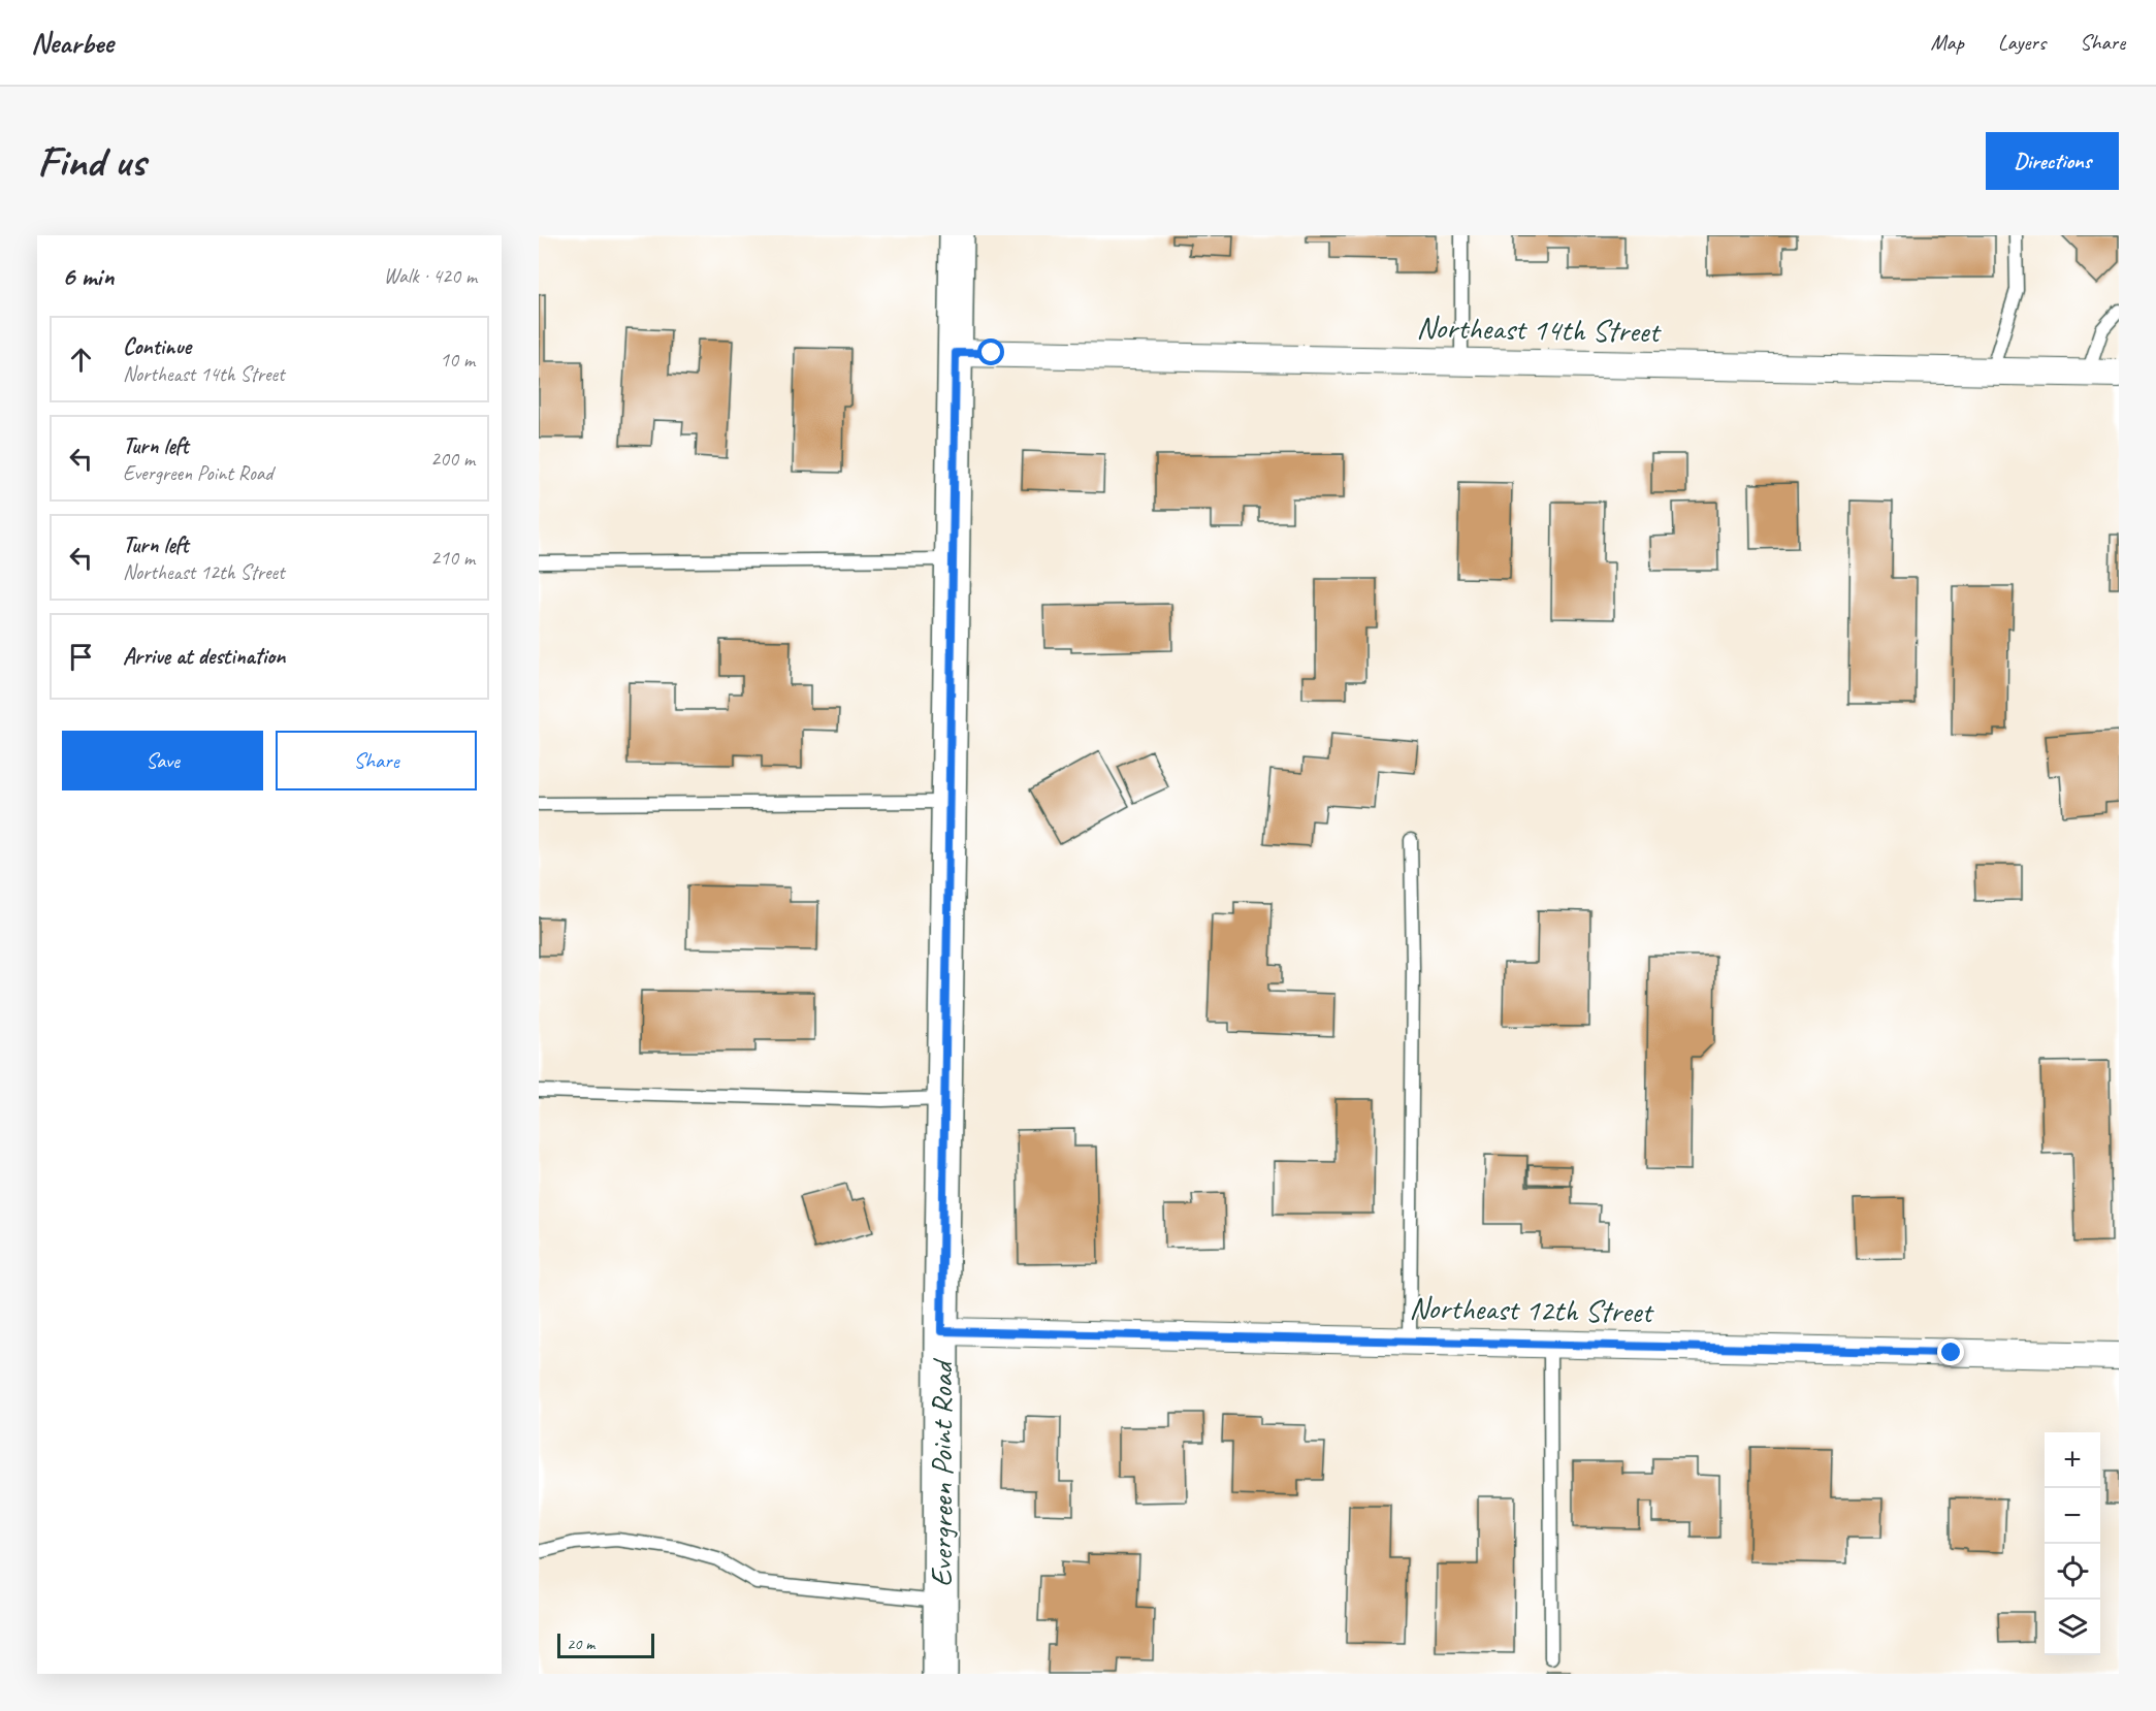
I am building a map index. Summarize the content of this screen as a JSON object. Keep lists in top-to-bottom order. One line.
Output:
{"streets":{"street":["Northeast 14th Street","Northeast 12th Street","Evergreen Point Road"]},"crossings":[["Northeast 14th Street","Evergreen Point Road"],["Northeast 12th Street","Evergreen Point Road"]],"scale_bar":"20 m","page":{"header":"Nearbee","nav":["Map","Layers","Share"],"buttons":["Directions",["Save","Share"]],"title":"Find us","heading":["6 min","Walk · 420 m"],"list":[["Continue","Northeast 14th Street","10 m"],["Turn left","Evergreen Point Road","200 m"],["Turn left","Northeast 12th Street","210 m"],"Arrive at destination"],"map_buttons":["+","−"],"scale":"20 m"}}
